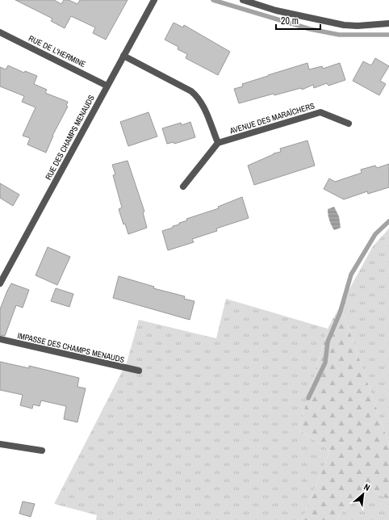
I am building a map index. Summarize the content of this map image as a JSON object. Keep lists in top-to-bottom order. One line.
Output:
{"streets":{"street":["RUE DE L'HERMINE","AVENUE DES MARAÎCHERS","RUE DES CHAMPS MENAUDS","IMPASSE DES CHAMPS MENAUDS"]},"crossings":[["RUE DE L'HERMINE","RUE DES CHAMPS MENAUDS"]],"scale_bar":"20 m","north":"top right"}
